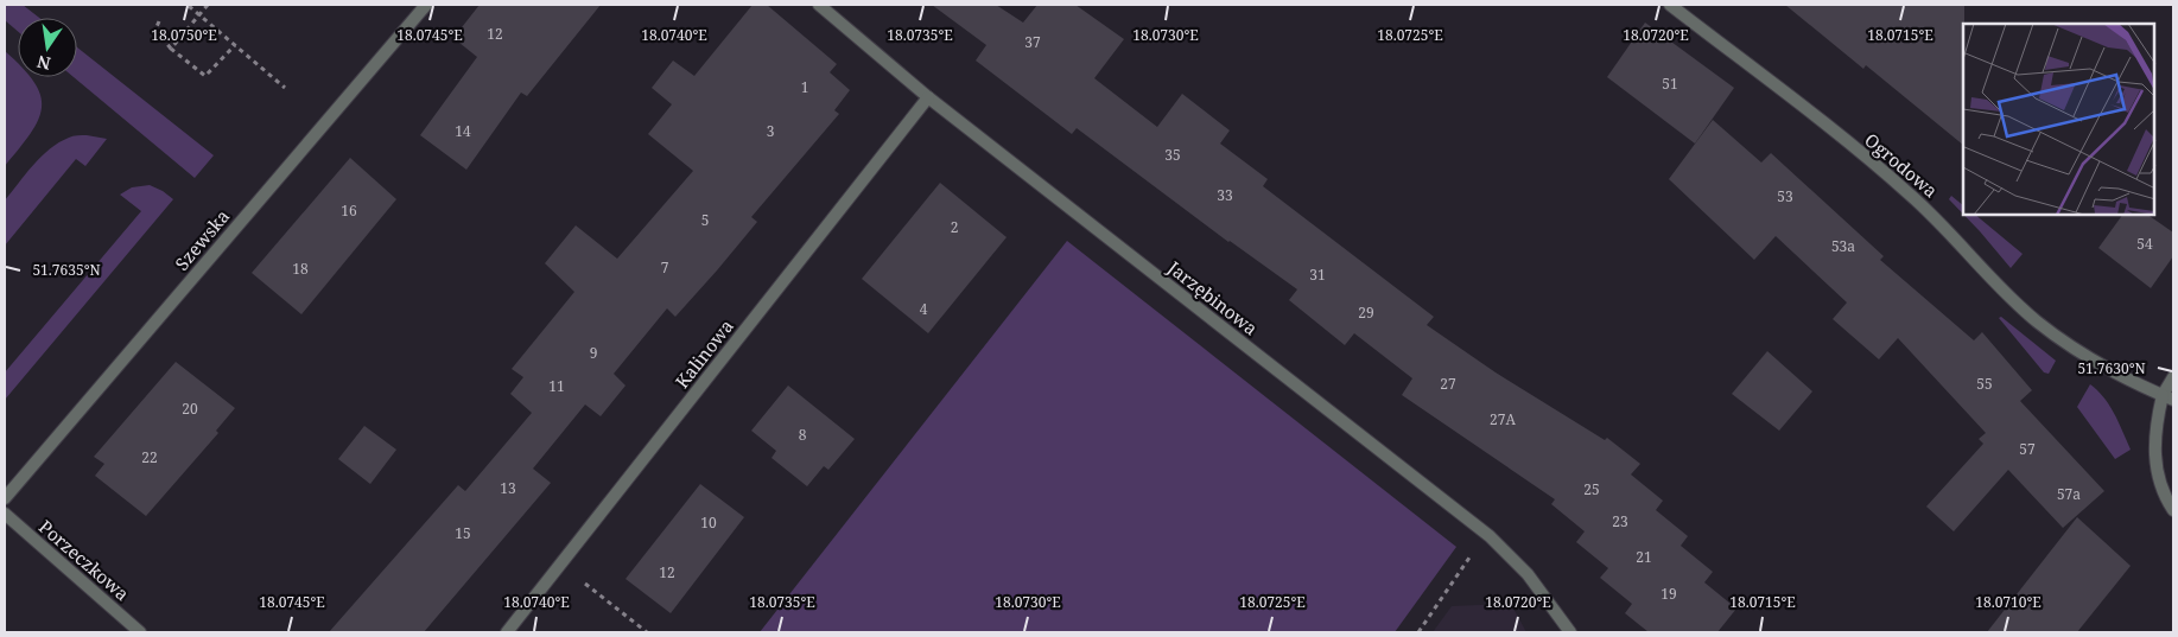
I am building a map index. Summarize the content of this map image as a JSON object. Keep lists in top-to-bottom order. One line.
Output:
{"streets":{"street":["Ogrodowa","Szewska","Jarzębinowa","Kalinowa","Porzeczkowa"]},"crossings":[["Jarzębinowa","Kalinowa"]],"house_numbers":["12","37","51","1","14","3","35","33","53","16","5","2","54","53a","7","18","31","4","29","9","27","55","11","20","27A","8","57","22","13","25","57a","23","10","15","21","12","19"],"north":"bottom","coordinates":["18.0750°E","18.0745°E","18.0740°E","18.0735°E","18.0730°E","18.0725°E","18.0720°E","18.0715°E","51.7635°N","51.7630°N","18.0710°E"]}
